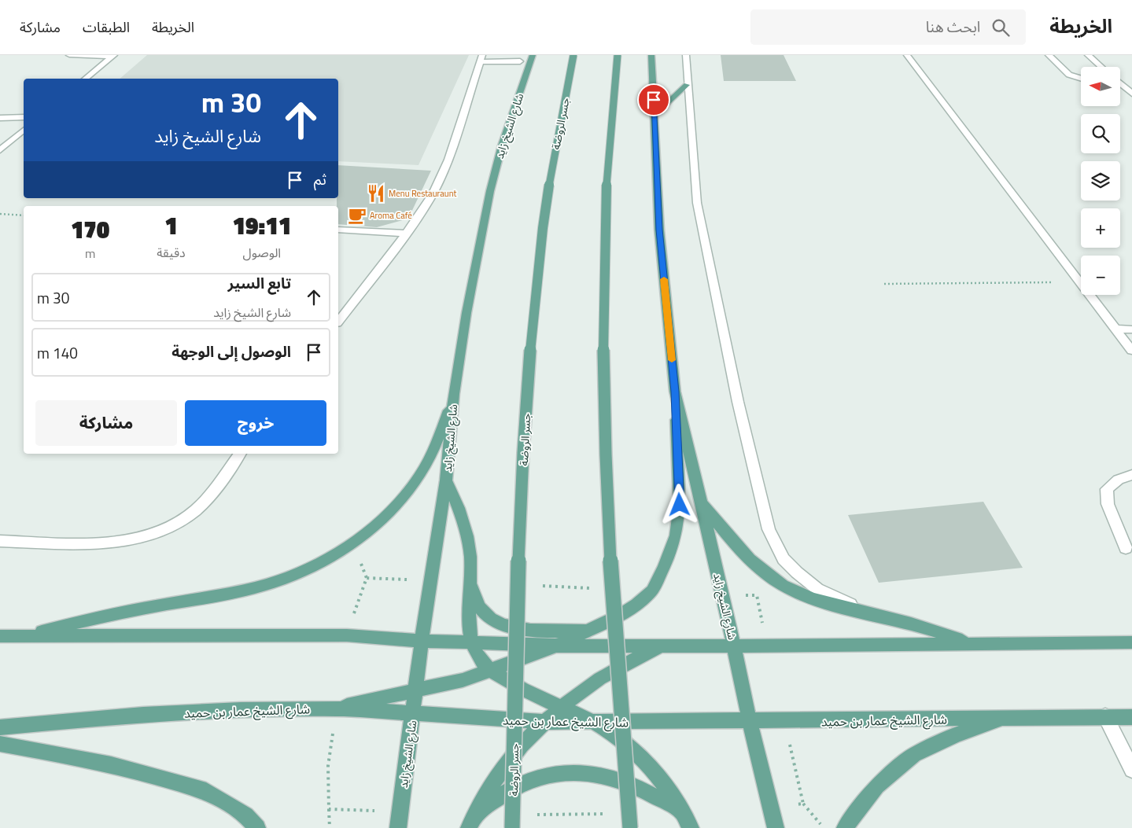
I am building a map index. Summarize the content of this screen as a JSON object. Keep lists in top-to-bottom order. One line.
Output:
{"streets":{"main road":["جسر الروضة","شارع الشيخ زايد","شارع الشيخ عمار بن حميد"]},"crossings":[["شارع الشيخ زايد","شارع الشيخ عمار بن حميد"]],"places":{"restaurant":["Menu Restauraunt"],"cafe":["Aroma Café"]},"north":"left","page":{"header":"الخريطة","search":"ابحث هنا","nav":["الخريطة","الطبقات","مشاركة"],"map_buttons":["+","−"],"turn":["30 m","شارع الشيخ زايد"],"then":"ثم","eta":["19:11","الوصول","1","دقيقة","170","m"],"list":[{"name":"تابع السير","note":"شارع الشيخ زايد","value":"30 m"},{"name":"الوصول إلى الوجهة","value":"140 m"}],"buttons":["خروج","مشاركة"]}}
